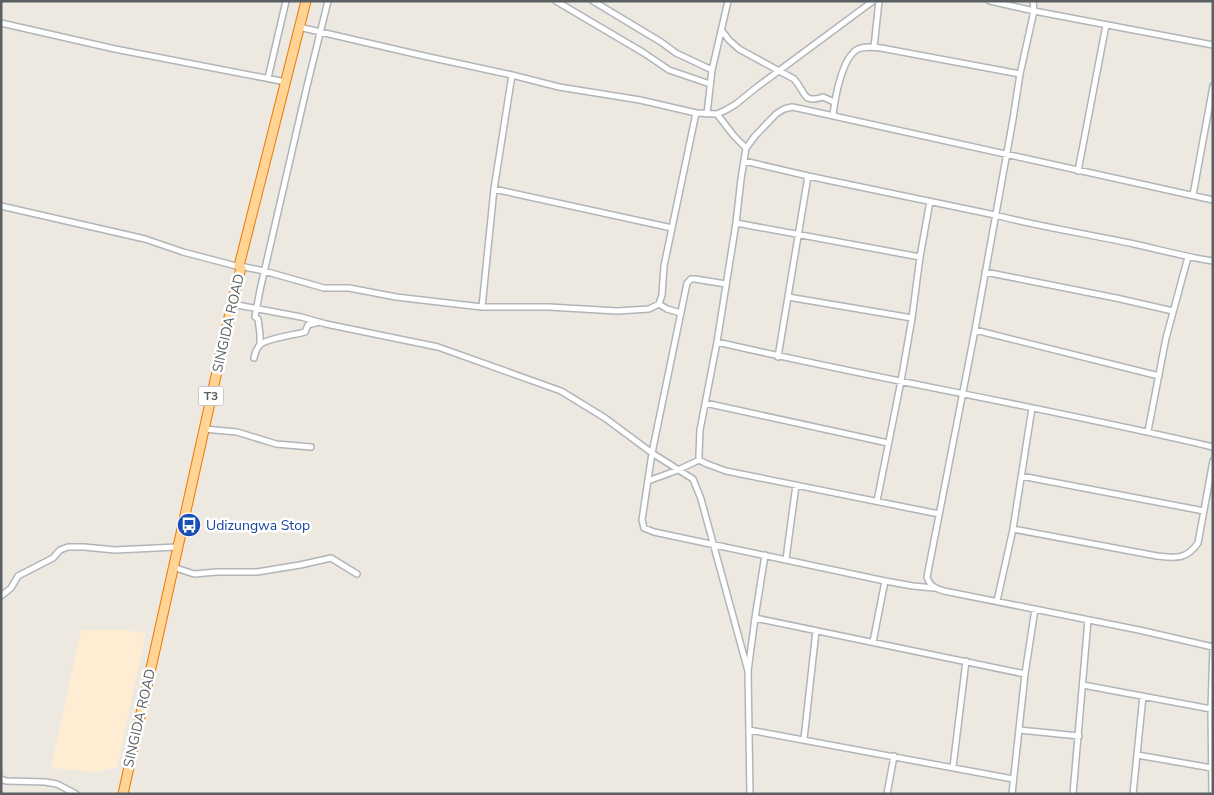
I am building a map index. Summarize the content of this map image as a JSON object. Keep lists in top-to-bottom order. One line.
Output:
{"streets":{"highway":["SINGIDA ROAD","T3"]},"places":{"bus stop":["Udizungwa Stop"]}}
